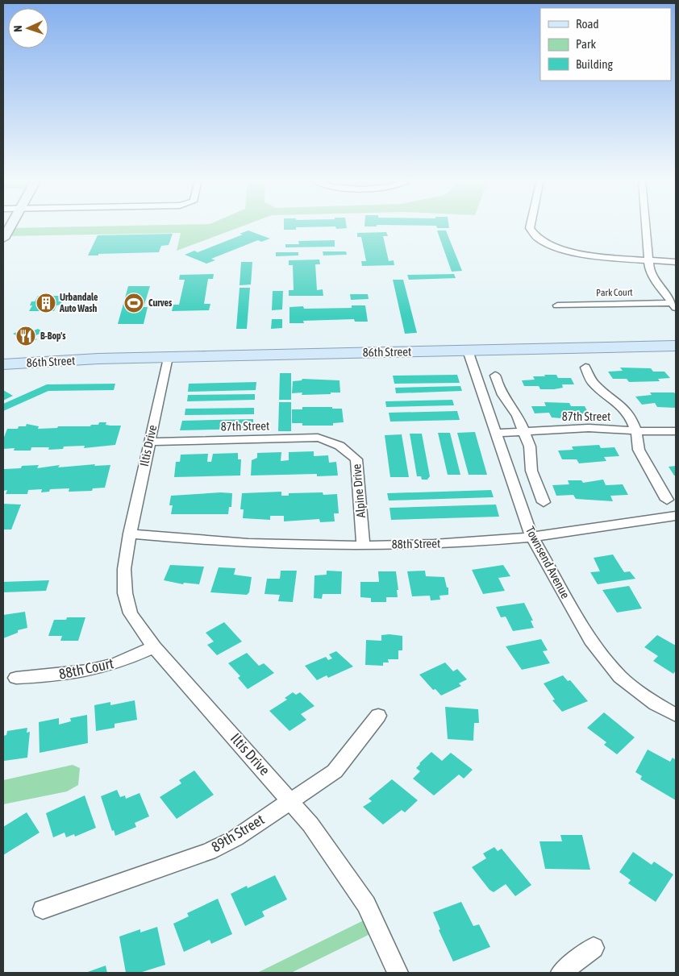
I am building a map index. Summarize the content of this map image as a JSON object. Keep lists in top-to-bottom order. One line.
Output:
{"streets":{"main road":["86th Street"],"street":["Park Court","87th Street","Iltis Drive","Alpine Drive","88th Street","Townsend Avenue","88th Court","89th Street"]},"crossings":[["86th Street","Iltis Drive"],["86th Street","Townsend Avenue"],["87th Street","Iltis Drive"],["87th Street","Alpine Drive"],["87th Street","Townsend Avenue"],["Iltis Drive","88th Street"],["Iltis Drive","88th Court"],["Iltis Drive","89th Street"],["Alpine Drive","88th Street"],["88th Street","Townsend Avenue"]],"places":{"building":["Urbandale Auto Wash"],"sports":["Curves"],"restaurant":["B-Bop's"]},"legend":["Road","Park","Building"],"north":"left"}
